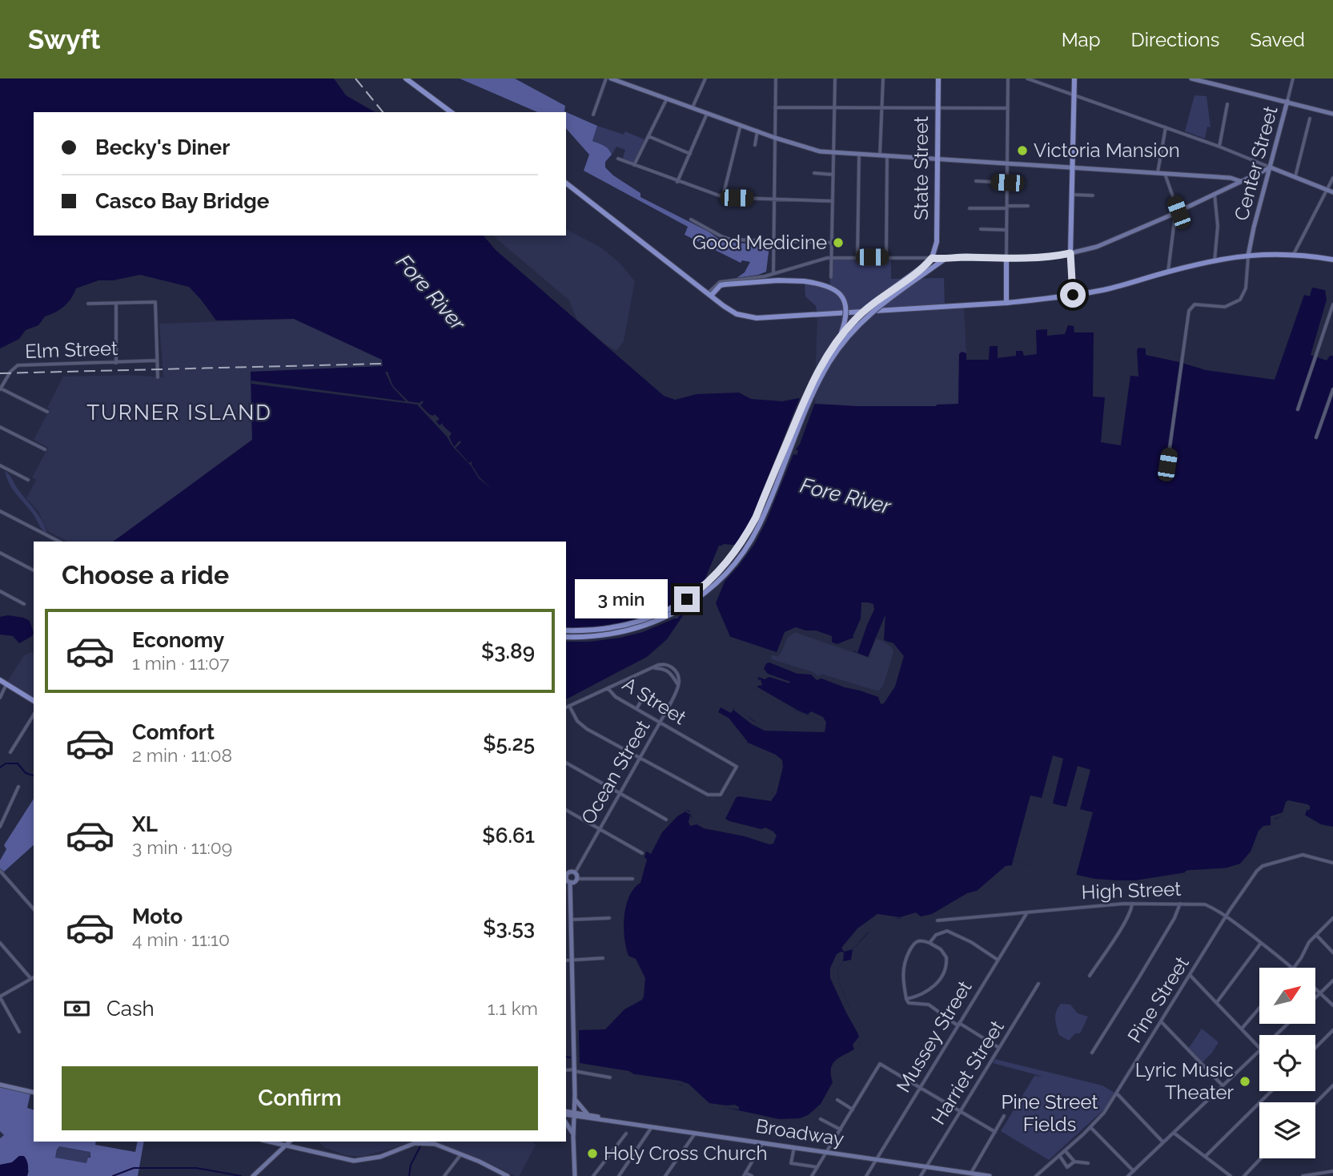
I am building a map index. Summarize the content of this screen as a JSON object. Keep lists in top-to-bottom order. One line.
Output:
{"streets":{"main road":["State Street"],"street":["Center Street","Elm Street","A Street","Ocean Street","High Street","Pine Street","Mussey Street","Harriet Street","Broadway"]},"crossings":[["A Street","Ocean Street"],["High Street","Pine Street"],["High Street","Mussey Street"],["Mussey Street","Broadway"],["Harriet Street","Broadway"]],"districts":["TURNER ISLAND"],"water":["Fore River"],"parks":["Pine Street Fields"],"places":["Victoria Mansion","Good Medicine","Lyric Music Theater","Holy Cross Church"],"north":"top right","page":{"header":"Swyft","nav":["Map","Directions","Saved"],"banner":["Becky's Diner","Casco Bay Bridge"],"heading":"Choose a ride","bubble":"3 min","list":[{"name":"Economy","note":"1 min · 11:07","value":"$3.89"},{"name":"Comfort","note":"2 min · 11:08","value":"$5.25"},{"name":"XL","note":"3 min · 11:09","value":"$6.61"},{"name":"Moto","note":"4 min · 11:10","value":"$3.53"}],"pay":["Cash","1.1 km"],"buttons":"Confirm"}}
